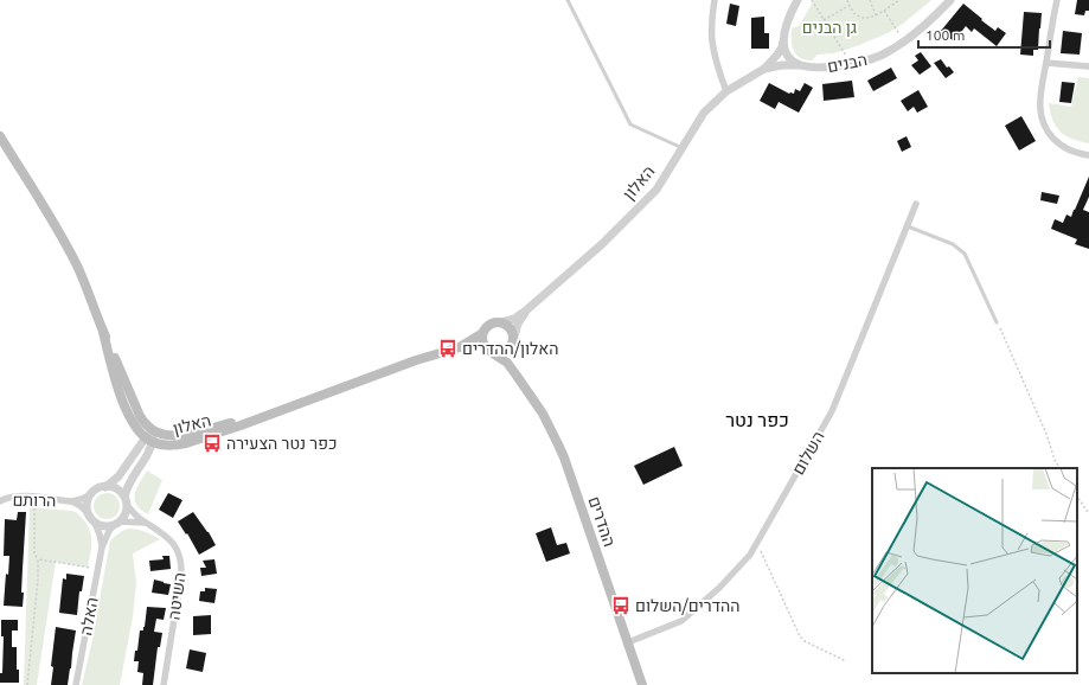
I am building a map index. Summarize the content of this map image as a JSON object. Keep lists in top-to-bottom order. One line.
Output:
{"streets":{"main road":["האלון","ההדרים"],"street":["הבנים","השלום","הרותם","השיטה","האלה"]},"crossings":[["הבנים","האלון"],["האלון","ההדרים"],["השלום","ההדרים"],["הרותם","השיטה"],["הרותם","האלה"],["השיטה","האלה"]],"districts":["כפר נטר"],"parks":["גן הבנים"],"places":{"bus stop":["האלון/ההדרים","כפר נטר הצעירה","ההדרים/השלום"]},"scale_bar":"100 m"}
